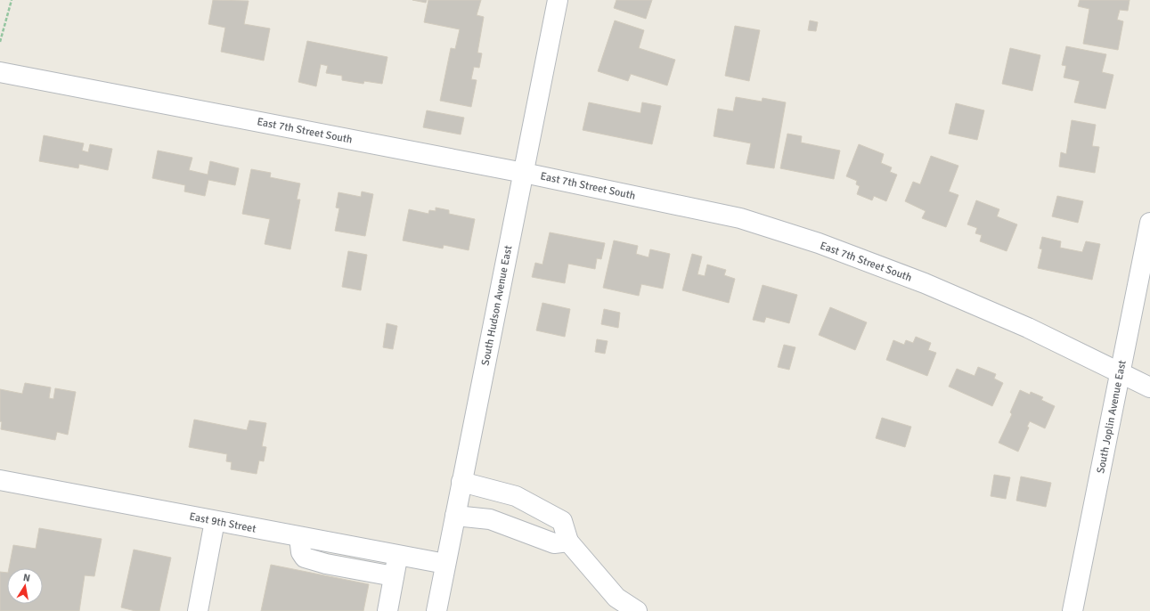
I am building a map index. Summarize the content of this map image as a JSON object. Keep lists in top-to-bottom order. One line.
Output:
{"streets":{"street":["East 7th Street South","South Hudson Avenue East","South Joplin Avenue East","East 9th Street"]},"crossings":[["East 7th Street South","South Hudson Avenue East"],["East 7th Street South","South Joplin Avenue East"],["South Hudson Avenue East","East 9th Street"]],"north":"top"}
